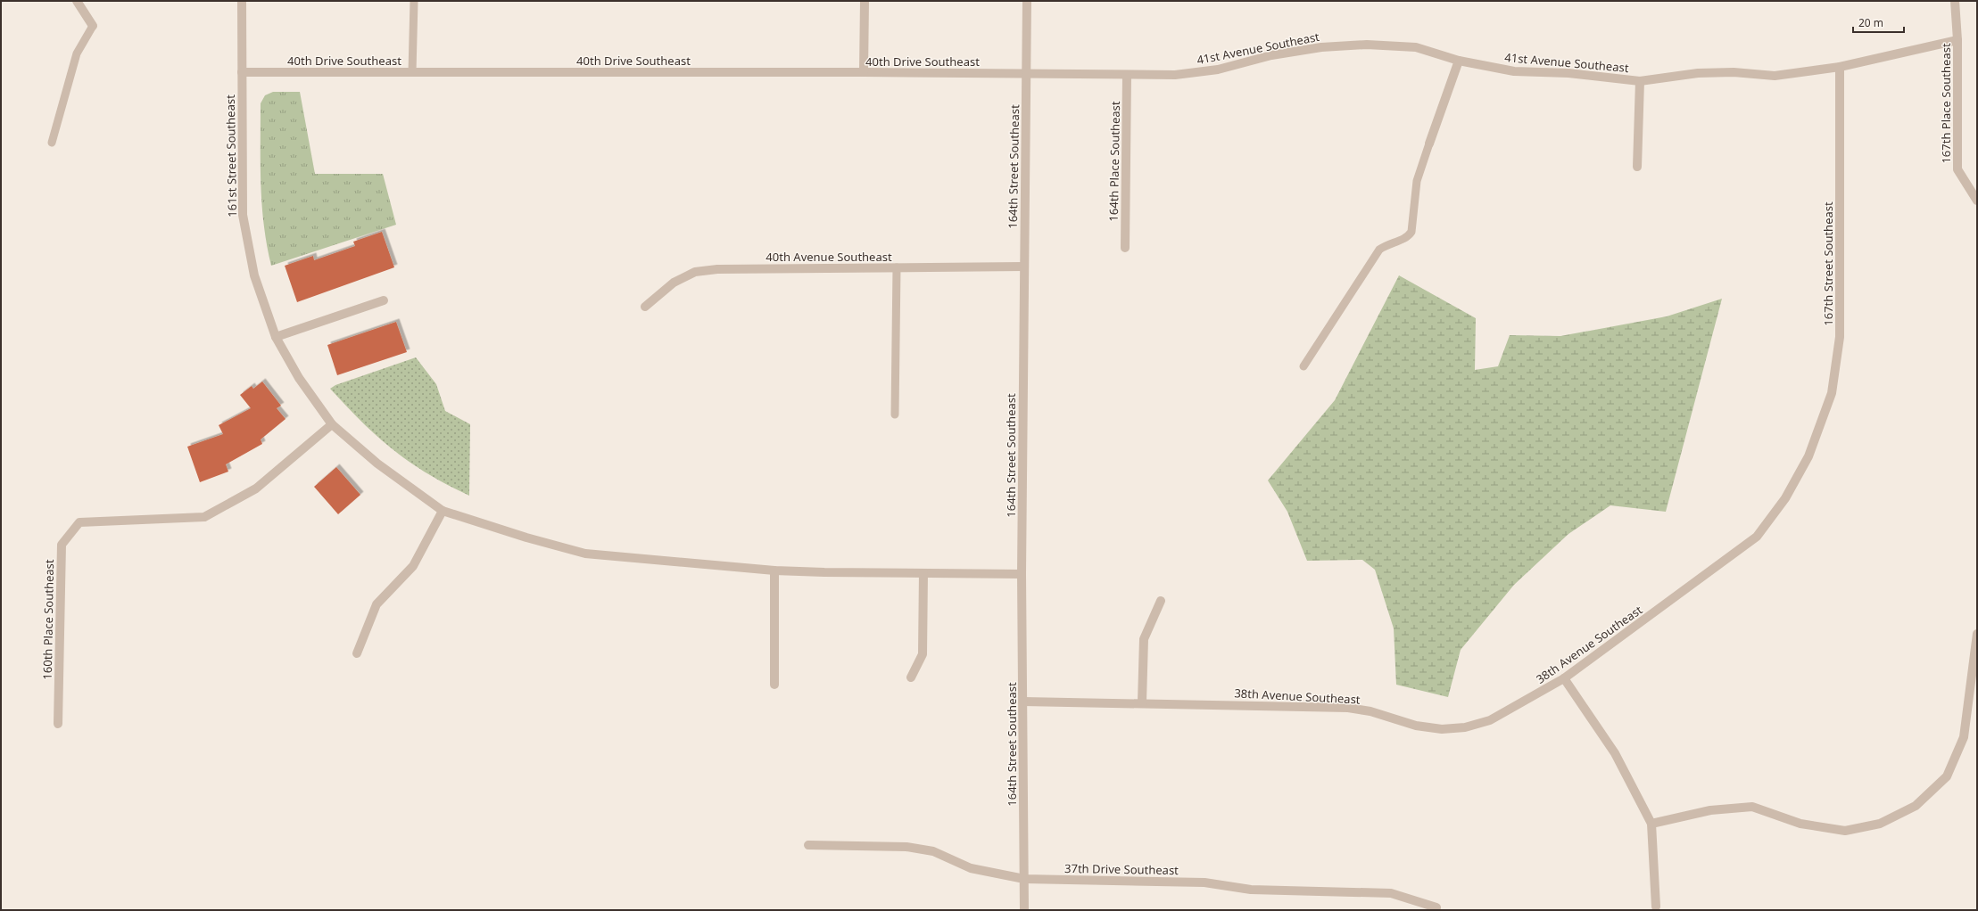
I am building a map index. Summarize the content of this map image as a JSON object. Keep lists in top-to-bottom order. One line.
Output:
{"streets":{"street":["41st Avenue Southeast","40th Drive Southeast","167th Place Southeast","161st Street Southeast","164th Place Southeast","164th Street Southeast","40th Avenue Southeast","167th Street Southeast","160th Place Southeast","38th Avenue Southeast","37th Drive Southeast"]},"crossings":[["41st Avenue Southeast","40th Drive Southeast"],["41st Avenue Southeast","167th Place Southeast"],["41st Avenue Southeast","164th Place Southeast"],["41st Avenue Southeast","164th Street Southeast"],["41st Avenue Southeast","167th Street Southeast"],["40th Drive Southeast","161st Street Southeast"],["40th Drive Southeast","164th Street Southeast"],["161st Street Southeast","164th Street Southeast"],["161st Street Southeast","160th Place Southeast"],["164th Street Southeast","40th Avenue Southeast"],["164th Street Southeast","38th Avenue Southeast"],["164th Street Southeast","37th Drive Southeast"],["167th Street Southeast","38th Avenue Southeast"]],"scale_bar":"20 m"}
